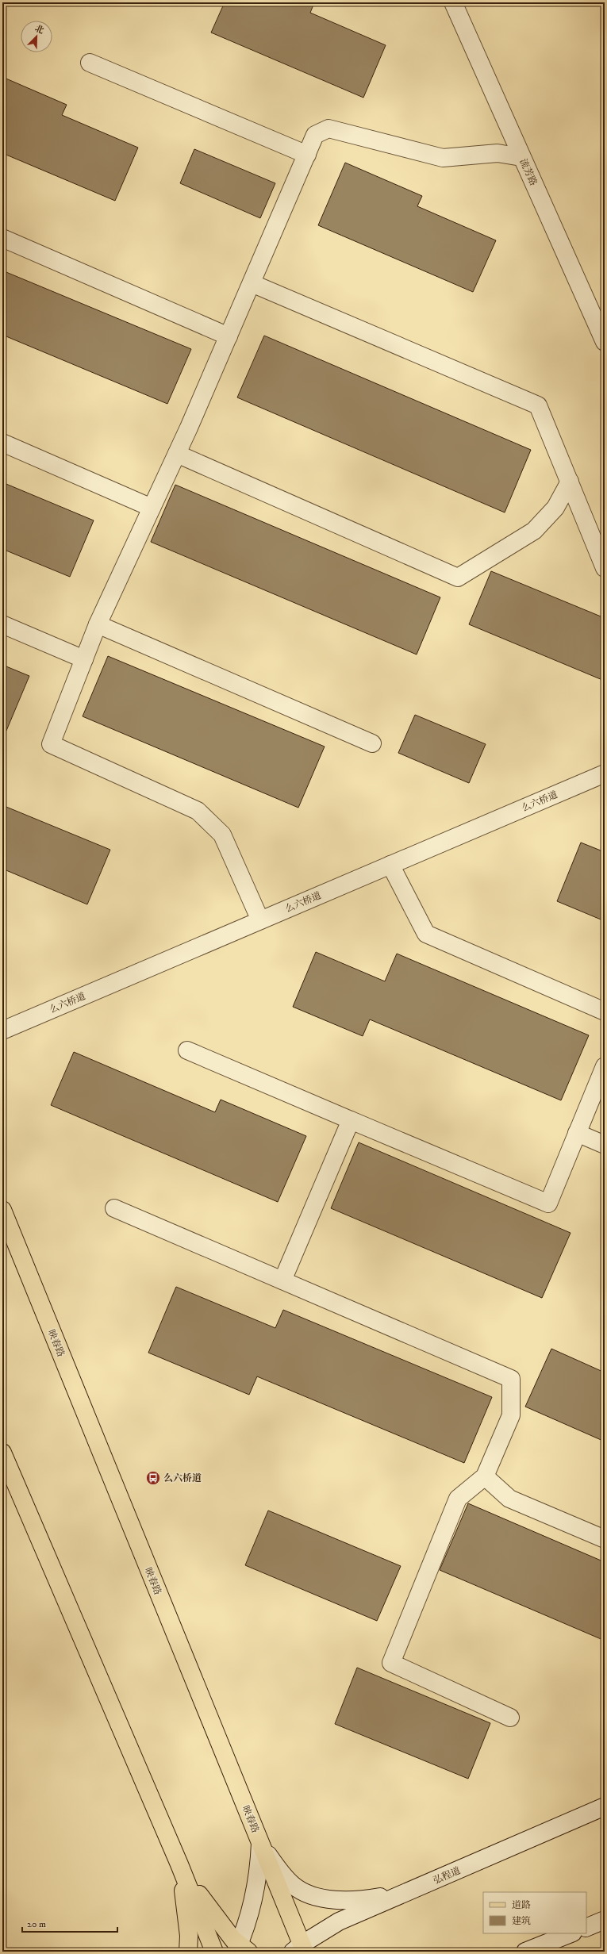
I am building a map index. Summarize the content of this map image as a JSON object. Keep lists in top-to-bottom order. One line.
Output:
{"streets":{"main road":["映春路"],"street":["流芳路","么六桥道","弘程道"]},"crossings":[["映春路","弘程道"]],"places":{"bus stop":["么六桥道"]},"legend":["道路","建筑"],"scale_bar":"20 m","north":"top right"}
